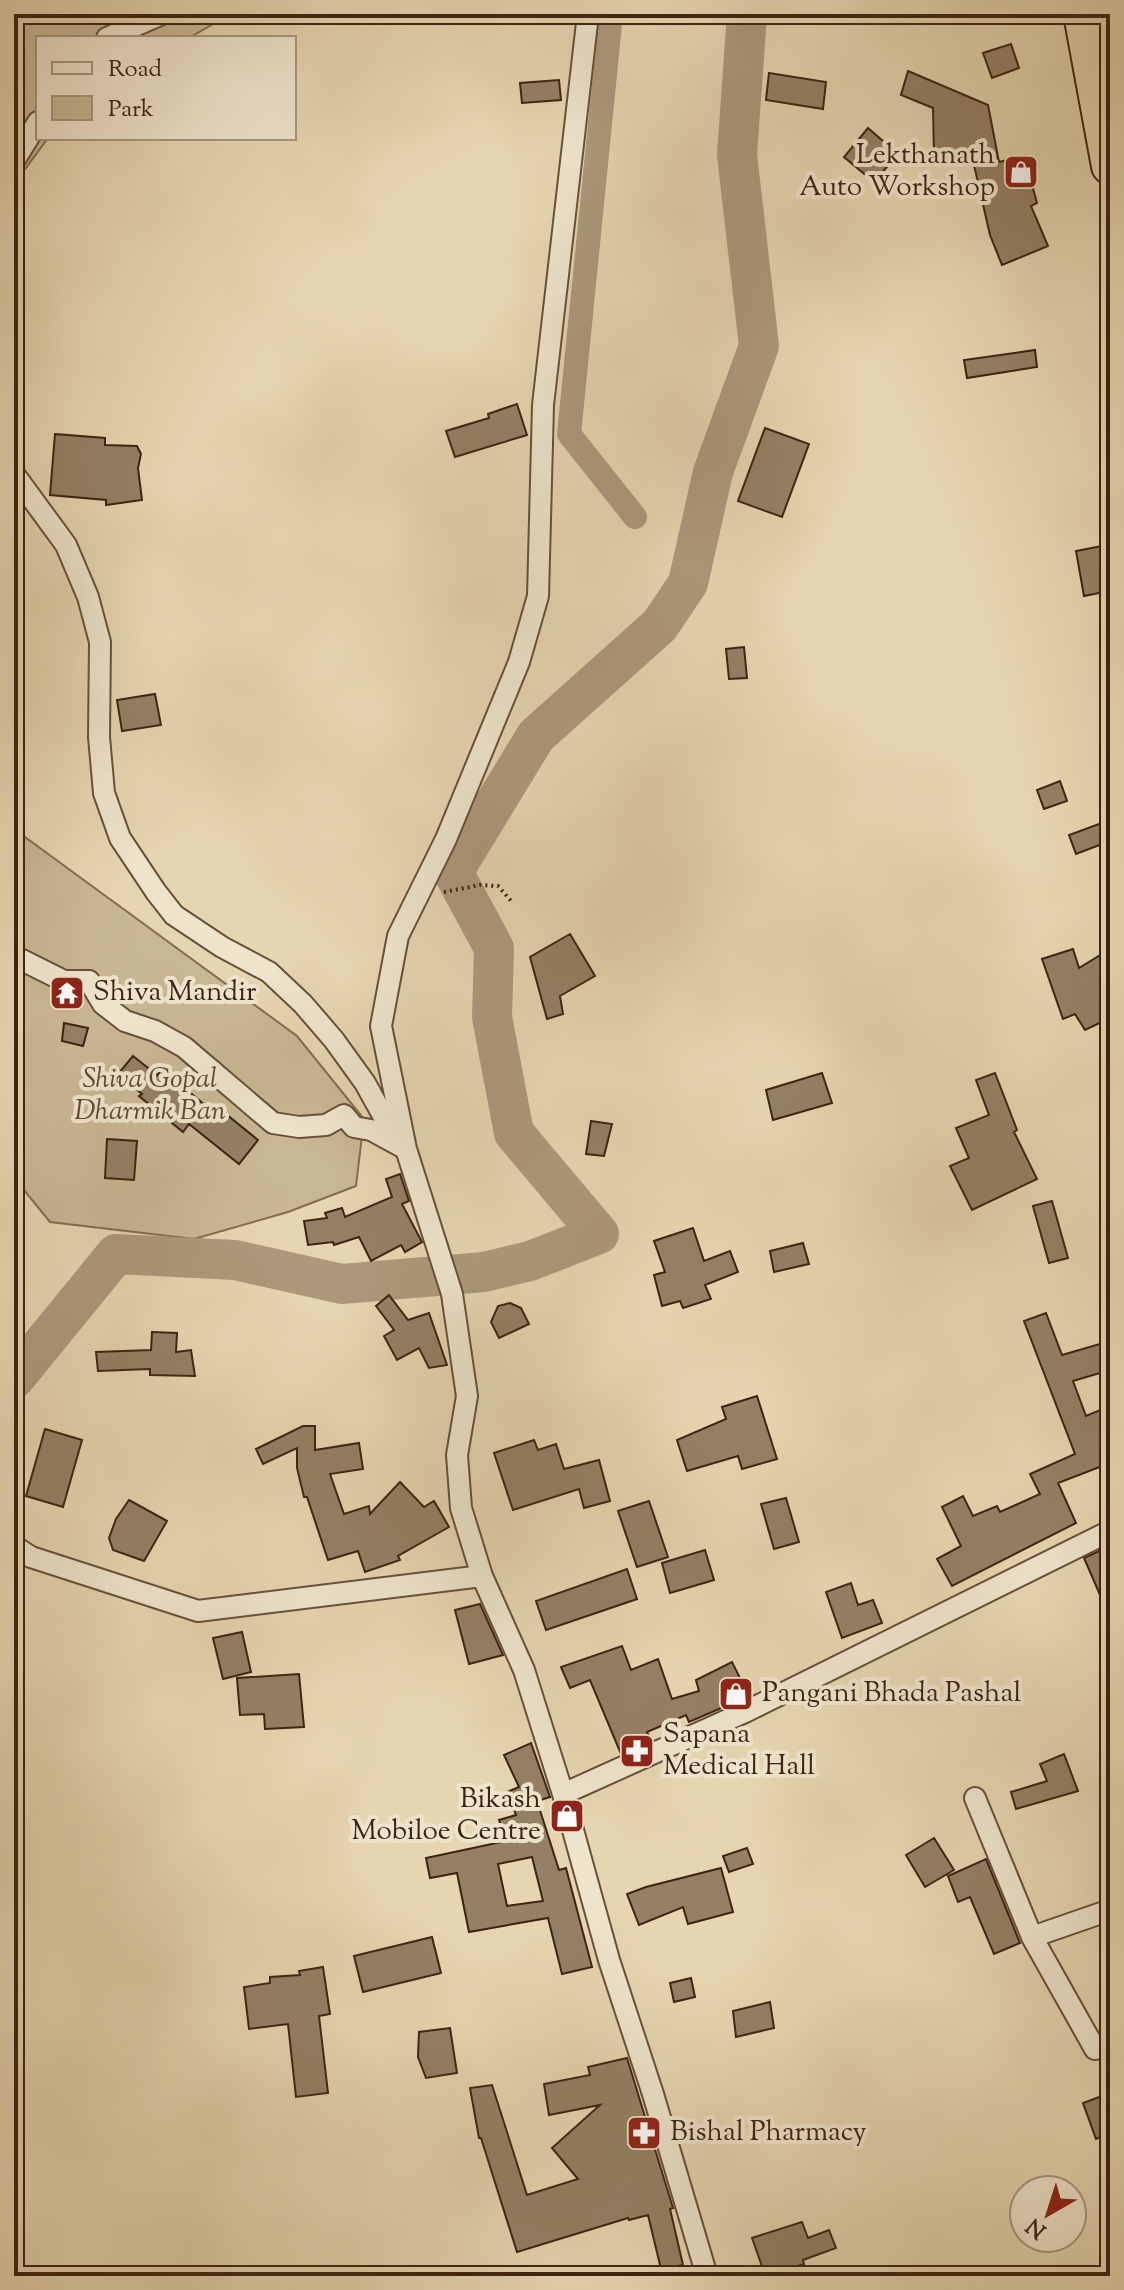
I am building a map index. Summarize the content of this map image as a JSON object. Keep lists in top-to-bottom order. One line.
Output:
{"parks":["Shiva Gopal Dharmik Ban"],"places":{"shop":["Lekthanath Auto Workshop","Pangani Bhada Pashal","Bikash Mobiloe Centre"],"temple":["Shiva Mandir"],"pharmacy":["Sapana Medical Hall","Bishal Pharmacy"]},"legend":["Road","Park"],"north":"bottom left"}
